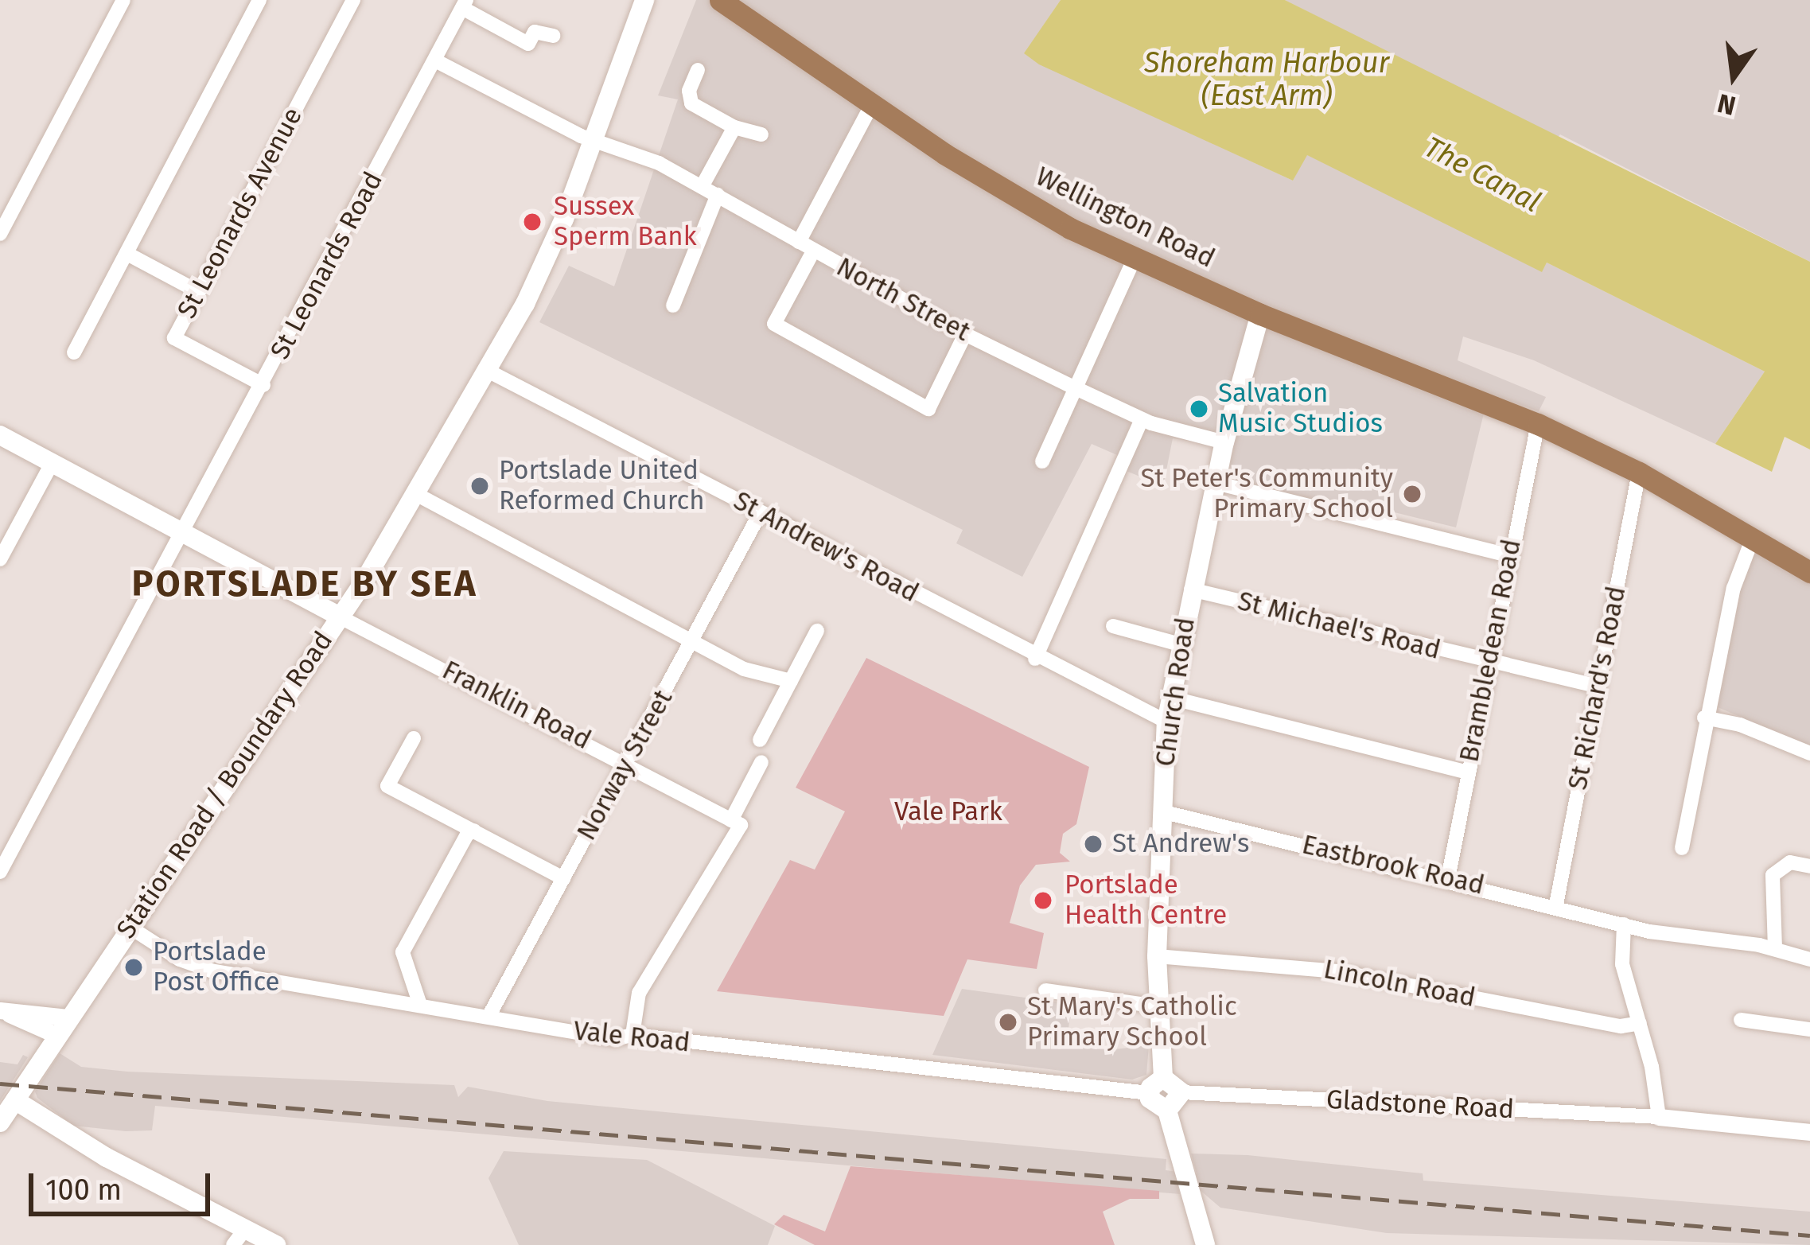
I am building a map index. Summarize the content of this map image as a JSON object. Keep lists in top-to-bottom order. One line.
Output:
{"streets":{"main road":["Wellington Road","Church Road","Station Road / Boundary Road"],"street":["St Leonards Avenue","St Leonards Road","North Street","St Andrew's Road","St Michael's Road","Brambledean Road","St Richard's Road","Franklin Road","Norway Street","Eastbrook Road","Lincoln Road","Vale Road","Gladstone Road"]},"crossings":[["St Leonards Avenue","St Leonards Road"],["Wellington Road","Brambledean Road"],["Wellington Road","St Richard's Road"],["Wellington Road","Church Road"],["St Leonards Road","North Street"],["North Street","Church Road"],["North Street","Station Road / Boundary Road"],["St Andrew's Road","Church Road"],["St Andrew's Road","Norway Street"],["St Andrew's Road","Station Road / Boundary Road"],["St Michael's Road","Brambledean Road"],["St Michael's Road","St Richard's Road"],["St Michael's Road","Church Road"],["Brambledean Road","Eastbrook Road"],["St Richard's Road","Eastbrook Road"],["Church Road","Eastbrook Road"],["Church Road","Lincoln Road"],["Church Road","Vale Road"],["Franklin Road","Norway Street"],["Franklin Road","Station Road / Boundary Road"],["Norway Street","Vale Road"],["Station Road / Boundary Road","Vale Road"]],"districts":["PORTSLADE BY SEA"],"water":["Shoreham Harbour (East Arm)","The Canal"],"parks":["Vale Park"],"places":["Sussex Sperm Bank","Salvation Music Studios","Portslade United Reformed Church","St Peter's Community Primary School","St Andrew's","Portslade Health Centre","Portslade Post Office","St Mary's Catholic Primary School"],"scale_bar":"100 m","north":"bottom"}
